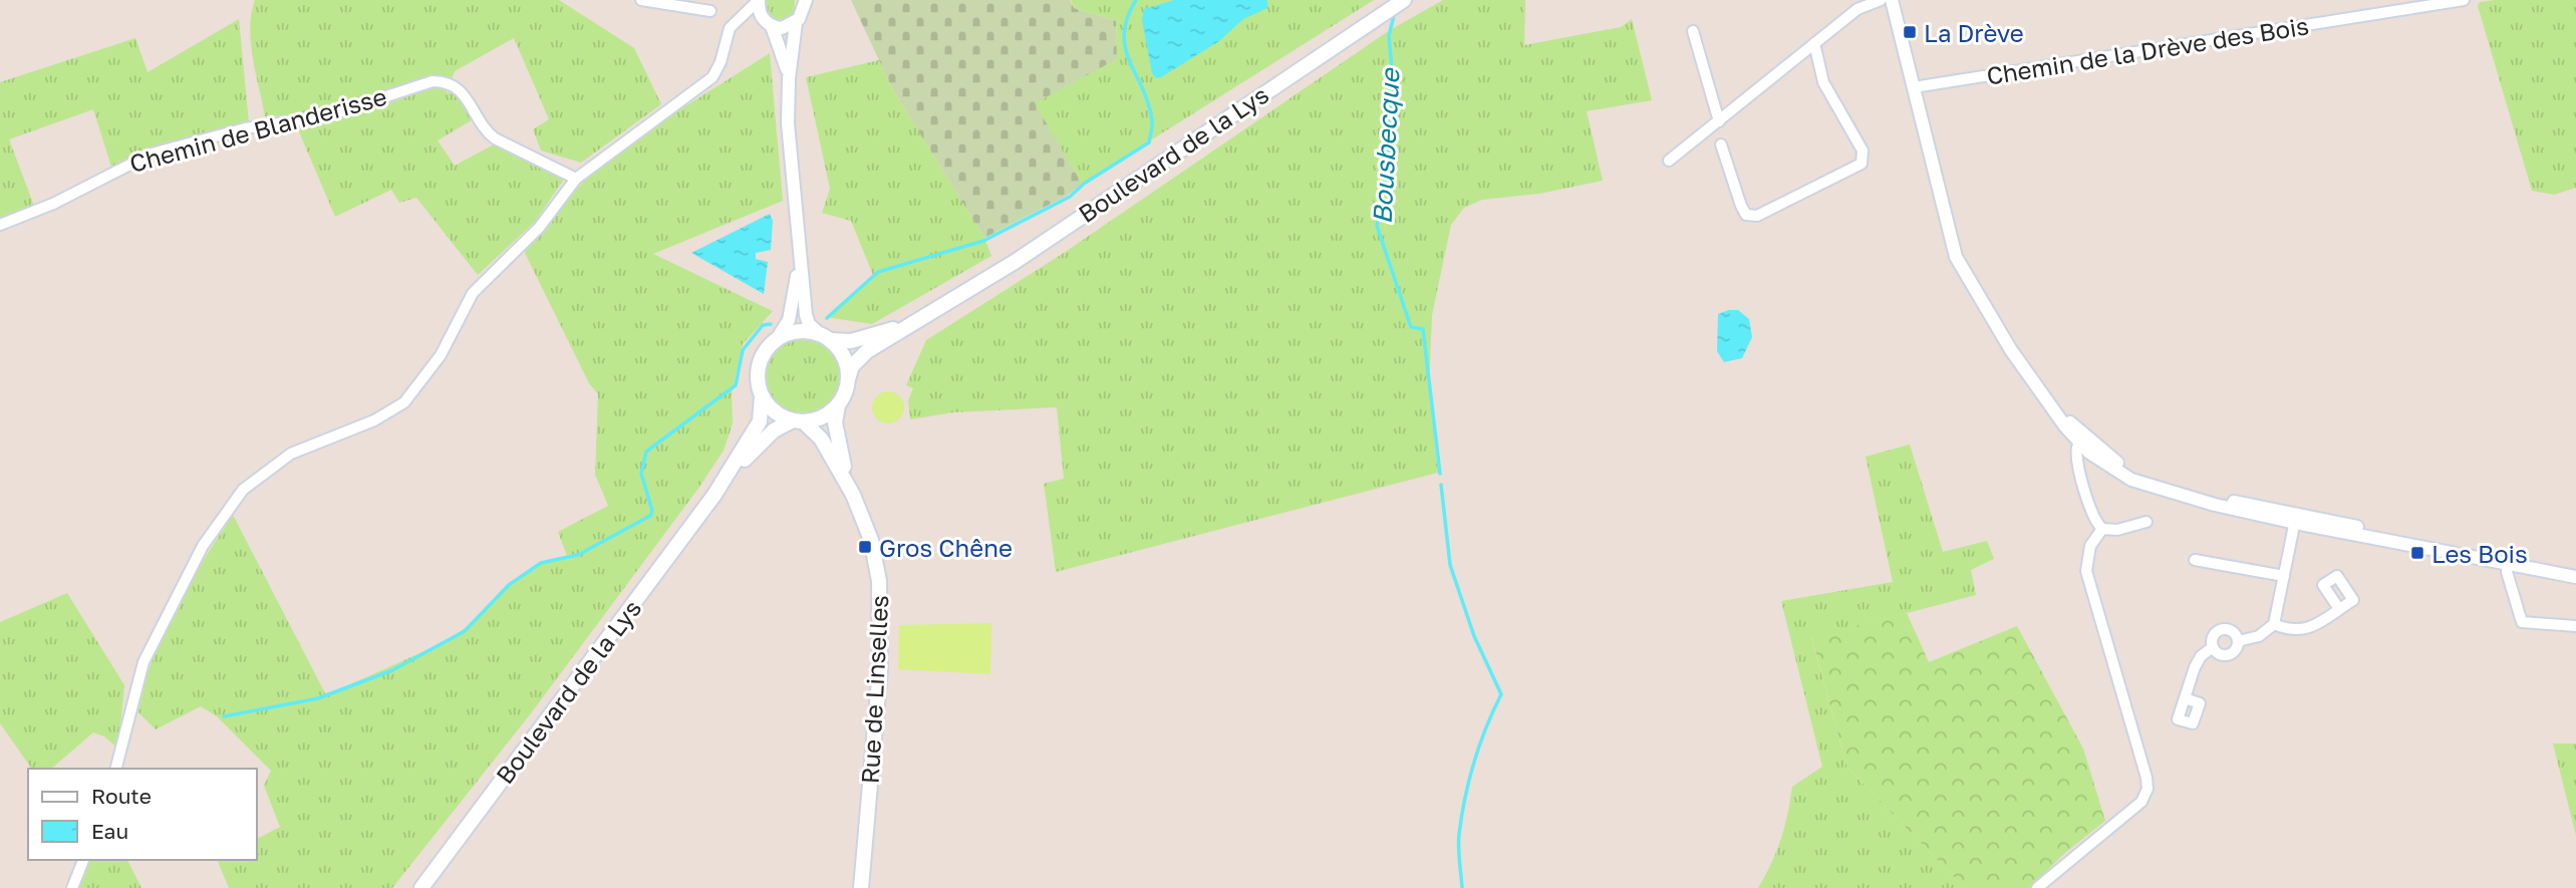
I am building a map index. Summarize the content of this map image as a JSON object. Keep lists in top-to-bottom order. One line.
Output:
{"streets":{"main road":["Boulevard de la Lys","Rue de Linselles"],"street":["Chemin de la Drève des Bois","Chemin de Blanderisse"]},"crossings":[["Boulevard de la Lys","Rue de Linselles"]],"water":["Bousbecque"],"places":{"transit":["La Drève","Gros Chêne","Les Bois"]},"legend":["Route","Eau"]}
